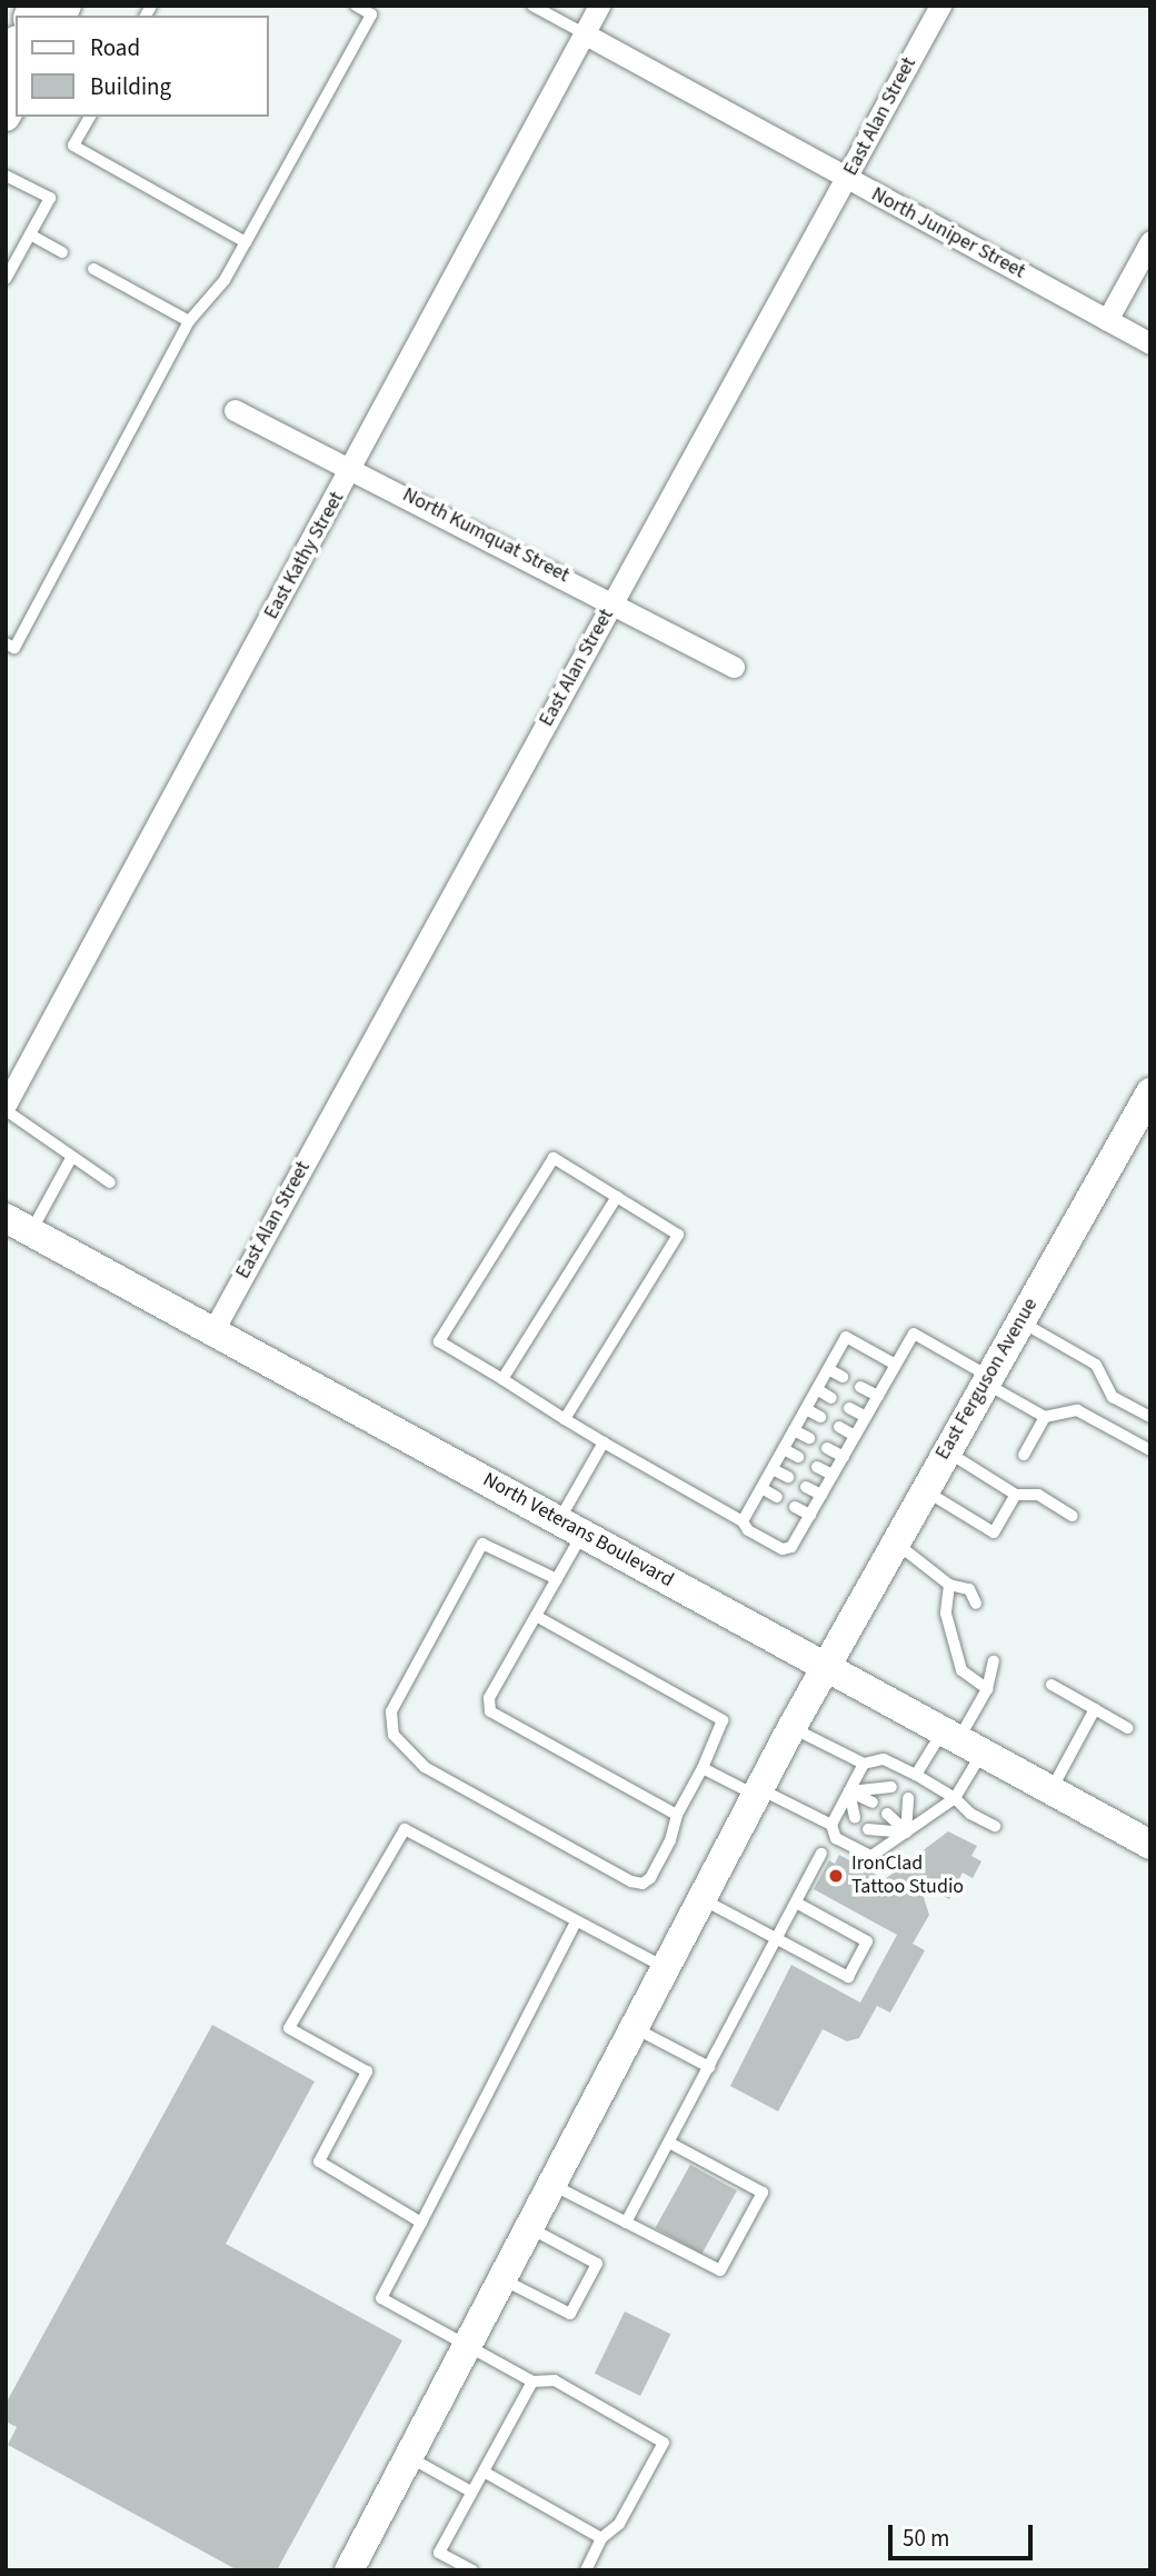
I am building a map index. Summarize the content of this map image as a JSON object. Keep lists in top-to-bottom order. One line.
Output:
{"streets":{"main road":["East Ferguson Avenue","North Veterans Boulevard"],"street":["East Alan Street","North Juniper Street","North Kumquat Street","East Kathy Street"]},"crossings":[["East Alan Street","North Juniper Street"],["East Alan Street","North Kumquat Street"],["East Alan Street","North Veterans Boulevard"],["North Juniper Street","East Kathy Street"],["North Kumquat Street","East Kathy Street"],["East Ferguson Avenue","North Veterans Boulevard"]],"places":["IronClad Tattoo Studio"],"legend":["Road","Building"],"scale_bar":"50 m"}
